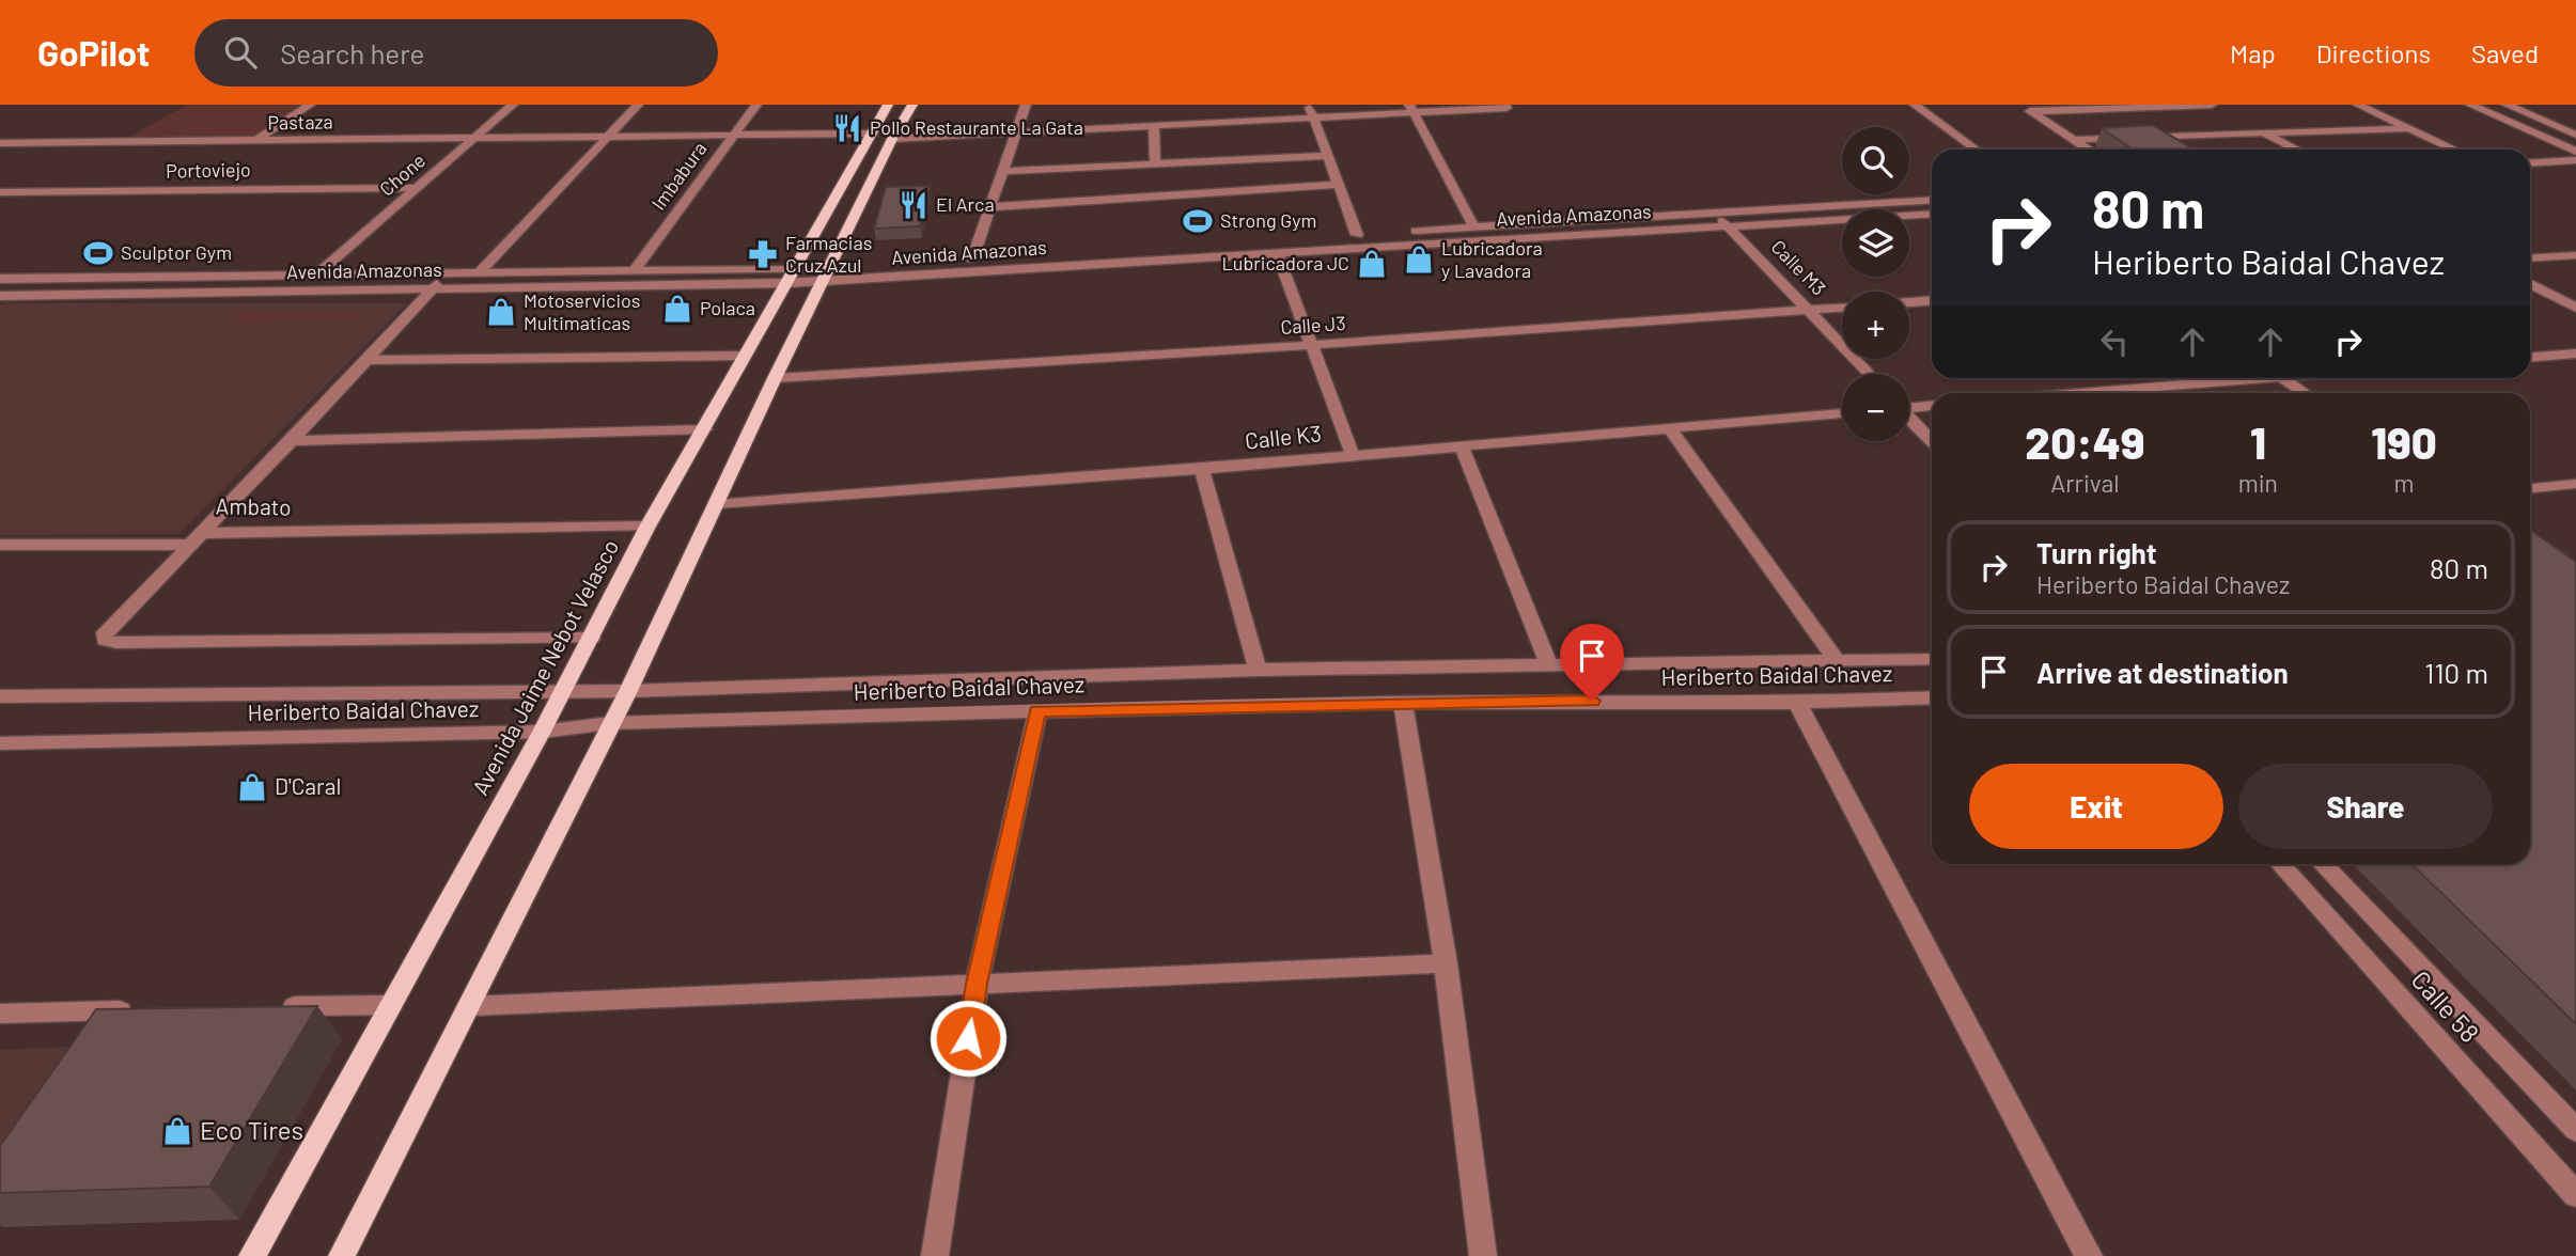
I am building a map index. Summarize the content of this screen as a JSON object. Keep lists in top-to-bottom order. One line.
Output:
{"streets":{"main road":["Avenida Jaime Nebot Velasco"],"street":["Pastaza","Portoviejo","Chone","Imbabura","Avenida Amazonas","Calle M3","Calle J3","Calle K3","Ambato","Heriberto Baidal Chavez","Calle 58"]},"crossings":[["Pastaza","Chone"],["Pastaza","Imbabura"],["Pastaza","Avenida Jaime Nebot Velasco"],["Portoviejo","Chone"],["Chone","Avenida Amazonas"],["Imbabura","Avenida Amazonas"],["Avenida Amazonas","Calle M3"],["Avenida Amazonas","Ambato"],["Avenida Amazonas","Avenida Jaime Nebot Velasco"],["Calle M3","Calle J3"],["Ambato","Avenida Jaime Nebot Velasco"],["Avenida Jaime Nebot Velasco","Heriberto Baidal Chavez"]],"places":{"restaurant":["Pollo Restaurante La Gata","El Arca"],"sports":["Strong Gym","Sculptor Gym"],"pharmacy":["Farmacias Cruz Azul"],"shop":["Lubricadora y Lavadora","Lubricadora JC","Polaca","Motoservicios Multimaticas","D'Caral","Eco Tires"]},"page":{"header":"GoPilot","search":"Search here","nav":["Map","Directions","Saved"],"map_buttons":["+","−"],"turn":["80 m","Heriberto Baidal Chavez"],"eta":["20:49","Arrival","1","min","190","m"],"list":[{"name":"Turn right","note":"Heriberto Baidal Chavez","value":"80 m"},{"name":"Arrive at destination","value":"110 m"}],"buttons":["Exit","Share"]}}
